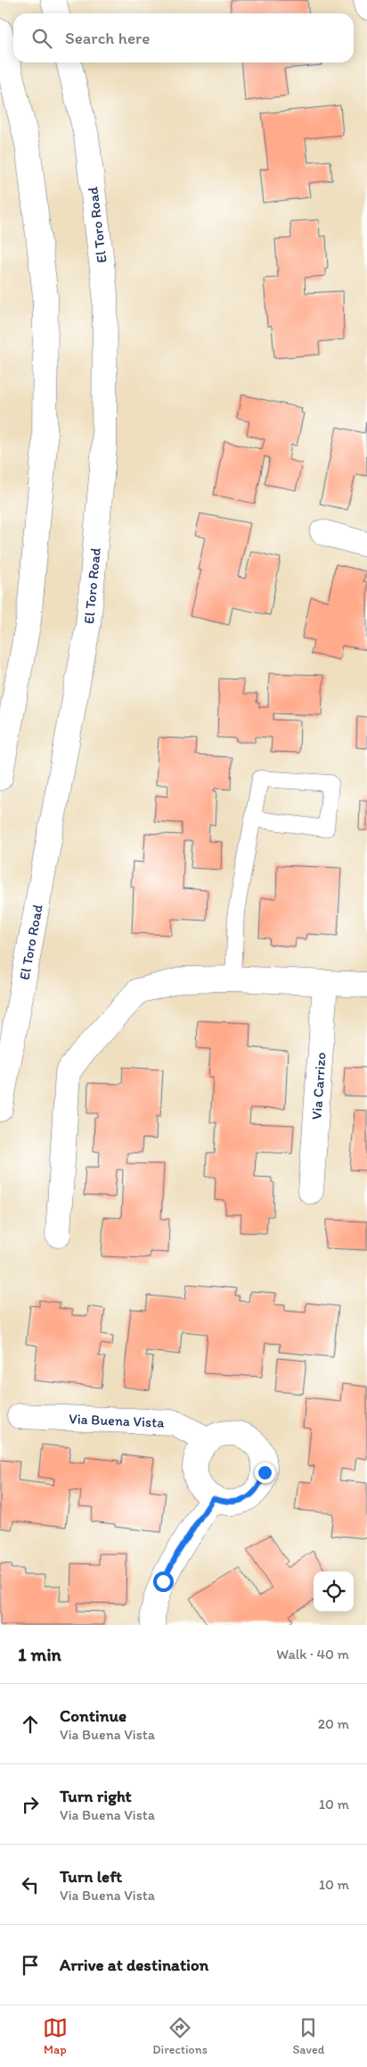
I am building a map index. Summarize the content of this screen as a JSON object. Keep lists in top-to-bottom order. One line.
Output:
{"streets":{"main road":["El Toro Road","Via Carrizo","Via Buena Vista"]},"page":{"search":"Search here","heading":["1 min","Walk · 40 m"],"list":[["Continue","Via Buena Vista","20 m"],["Turn right","Via Buena Vista","10 m"],["Turn left","Via Buena Vista","10 m"],"Arrive at destination"],"nav":["Map","Directions","Saved"]}}
